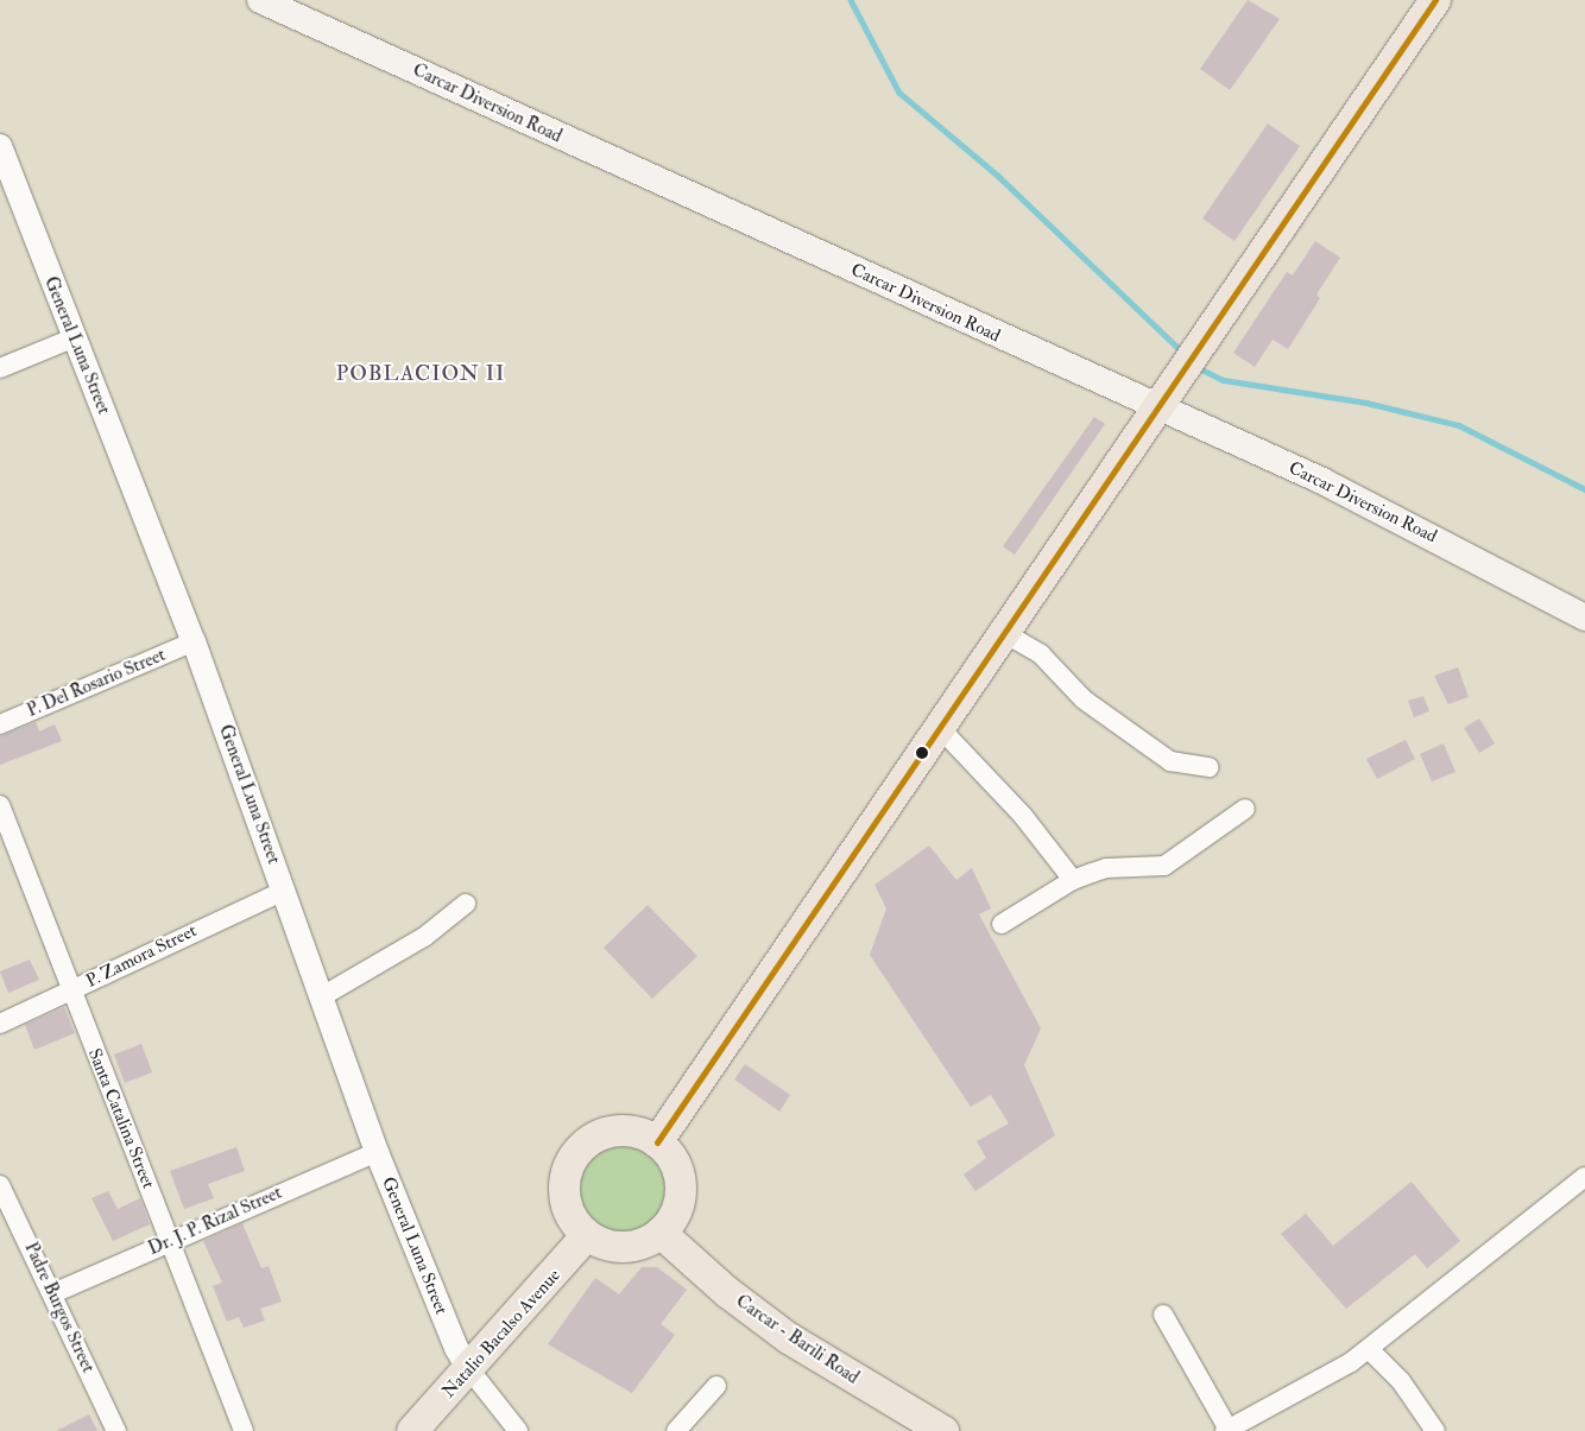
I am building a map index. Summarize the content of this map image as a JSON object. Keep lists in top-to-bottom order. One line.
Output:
{"streets":{"highway":["Natalio Bacalso Avenue","Carcar - Barili Road"],"main road":["Carcar Diversion Road"],"street":["General Luna Street","P. Del Rosario Street","P. Zamora Street","Santa Catalina Street","Dr. J. P. Rizal Street","Padre Burgos Street"]},"crossings":[["General Luna Street","P. Del Rosario Street"],["General Luna Street","P. Zamora Street"],["General Luna Street","Dr. J. P. Rizal Street"],["General Luna Street","Natalio Bacalso Avenue"],["P. Zamora Street","Santa Catalina Street"],["Santa Catalina Street","Dr. J. P. Rizal Street"],["Dr. J. P. Rizal Street","Padre Burgos Street"],["Natalio Bacalso Avenue","Carcar - Barili Road"]],"districts":["POBLACION II"]}
